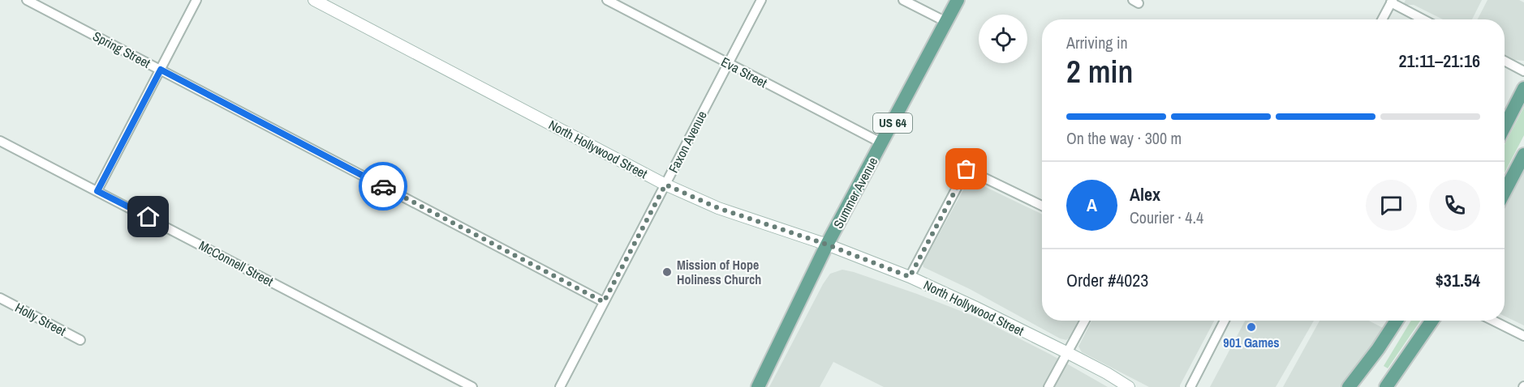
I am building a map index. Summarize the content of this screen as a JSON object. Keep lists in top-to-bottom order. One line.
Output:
{"streets":{"main road":["US 64","North Hollywood Street","Summer Avenue"],"street":["Spring Street","Eva Street","Faxon Avenue","McConnell Street","Holly Street"]},"crossings":[["Spring Street","Faxon Avenue"],["Eva Street","Faxon Avenue"],["Eva Street","Summer Avenue"],["Faxon Avenue","North Hollywood Street"],["North Hollywood Street","Summer Avenue"]],"places":["Mission of Hope Holiness Church","901 Games"],"page":{"heading":["2 min","Arriving in","21:11–21:16"],"panel":["Alex","Courier · 4.4","Order #4023","$31.54"],"bar":"On the way · 300 m","round":"A"}}
